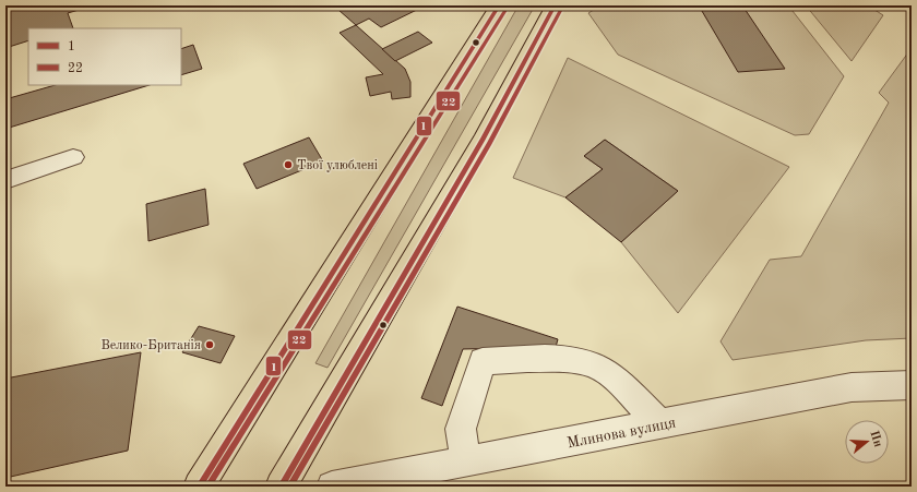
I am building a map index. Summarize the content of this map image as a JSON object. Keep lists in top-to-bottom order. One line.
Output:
{"streets":{"street":["Млинова вулиця"]},"places":["Твої улюблені","Велико-Британія"],"lines":["transit line 1","transit line 22"],"legend":["1","22"],"north":"right"}
